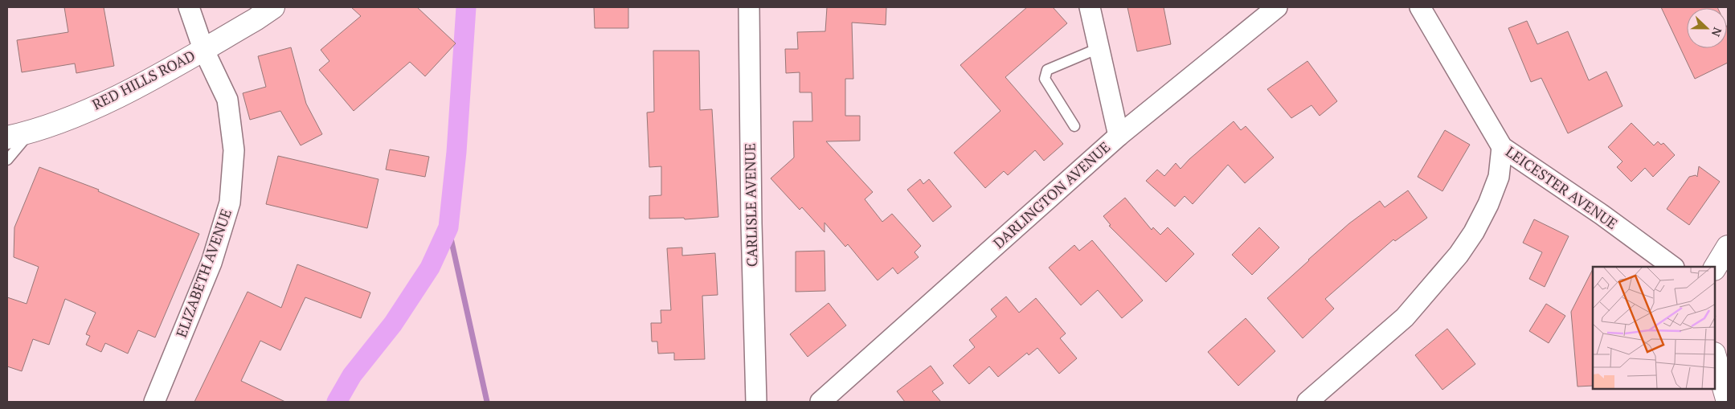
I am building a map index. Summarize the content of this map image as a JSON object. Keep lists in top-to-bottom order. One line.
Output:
{"streets":{"main road":["RED HILLS ROAD"],"street":["LEICESTER AVENUE","DARLINGTON AVENUE","CARLISLE AVENUE","ELIZABETH AVENUE"]},"crossings":[["RED HILLS ROAD","ELIZABETH AVENUE"]],"north":"right"}
